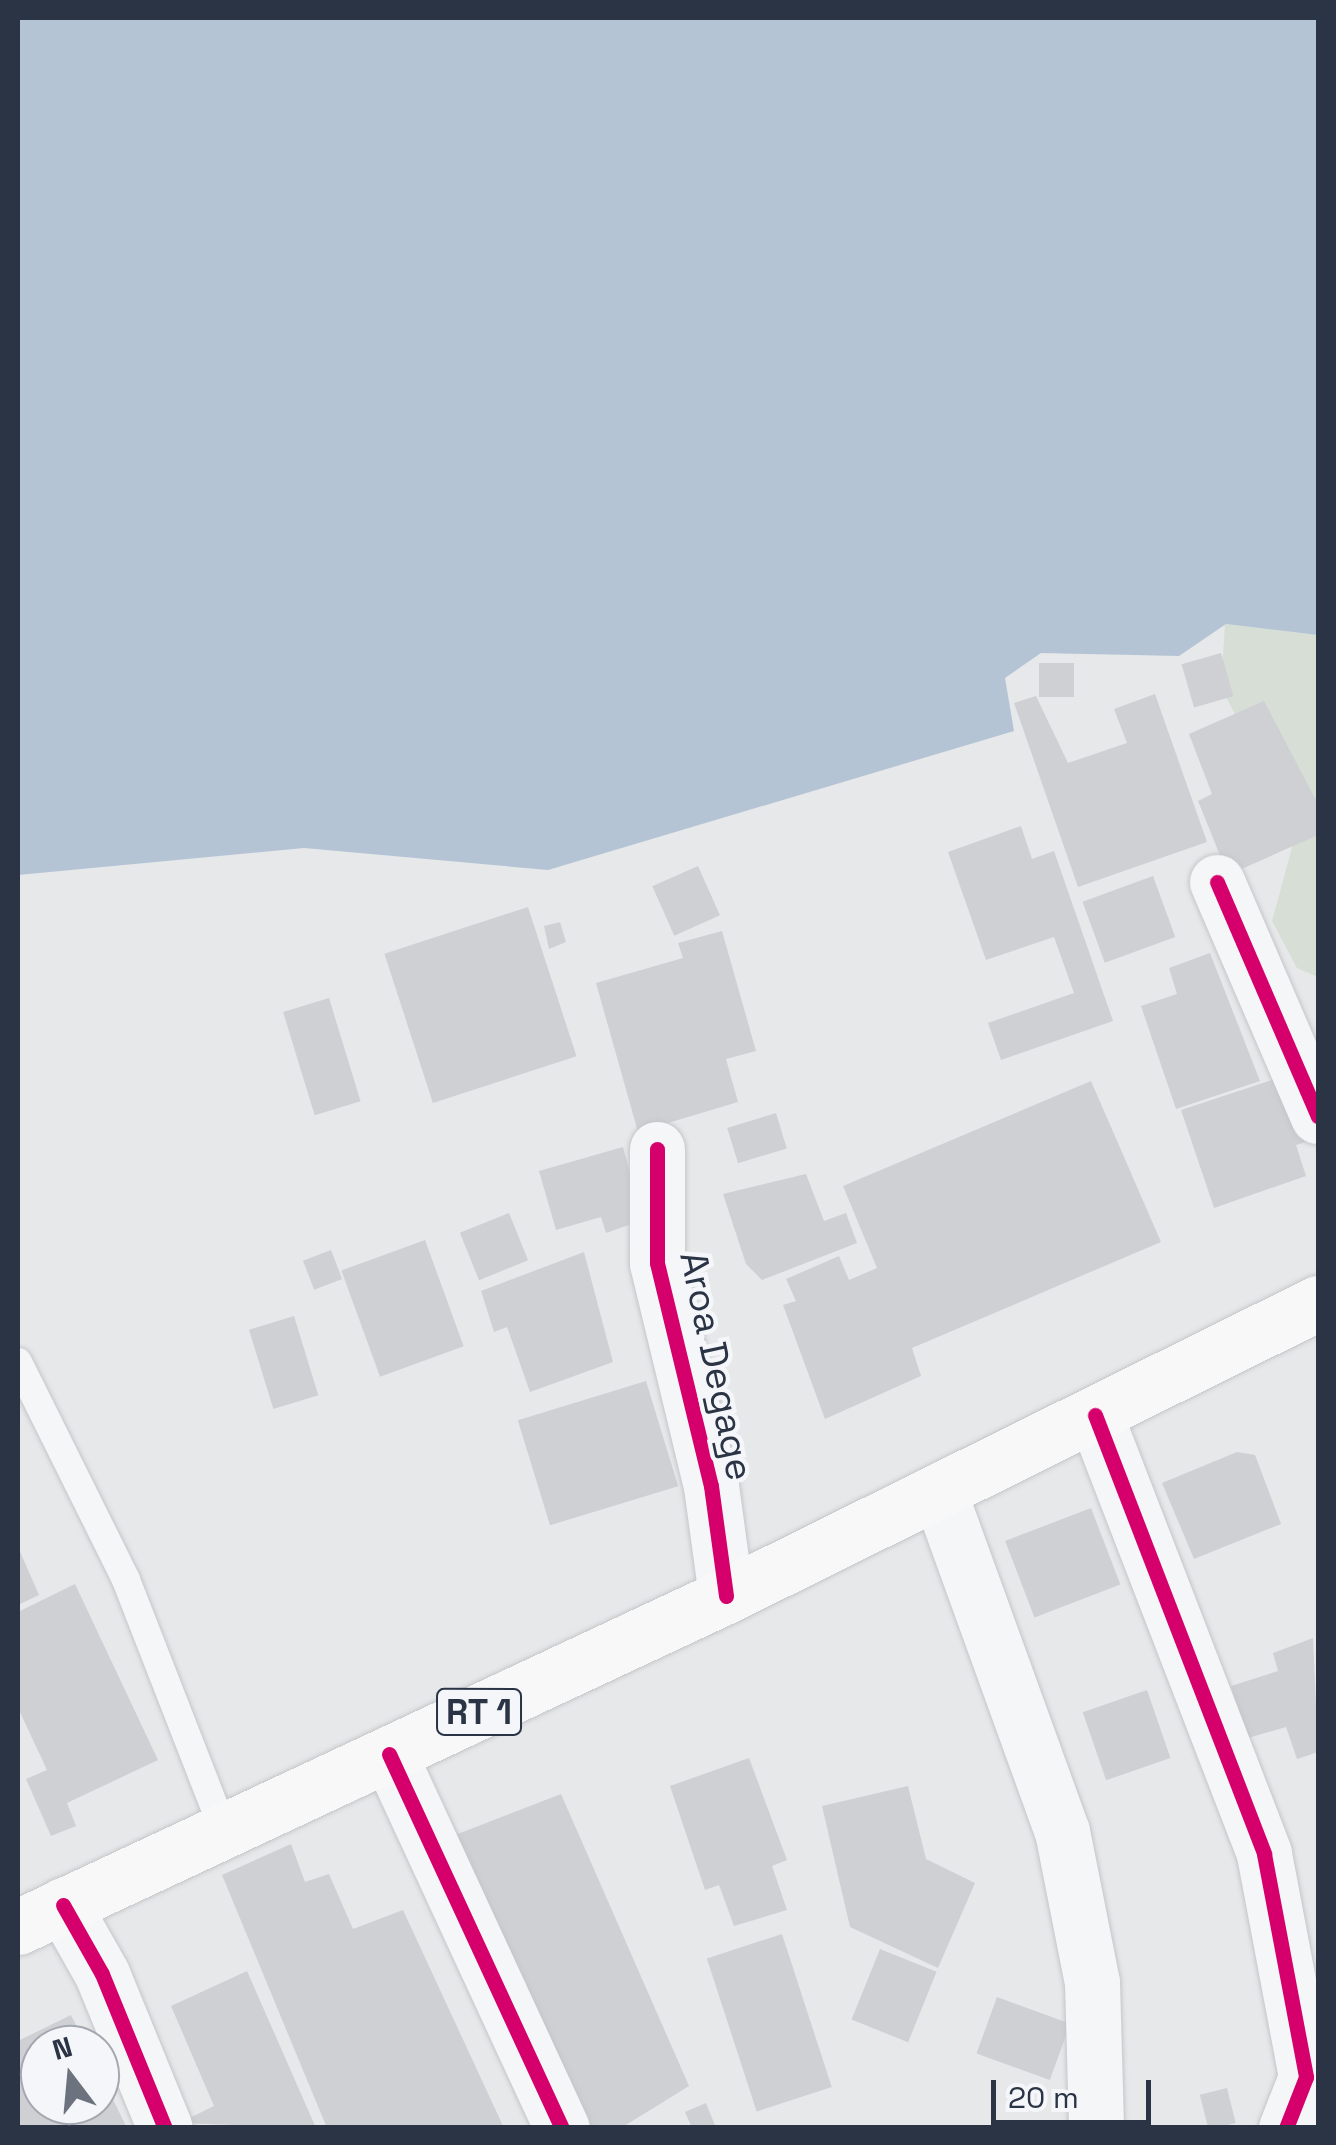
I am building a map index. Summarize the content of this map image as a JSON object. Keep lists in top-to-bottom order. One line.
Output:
{"streets":{"main road":["RT 1"],"street":["Aroa Degage"]},"crossings":[["Aroa Degage","RT 1"]],"scale_bar":"20 m","north":"top"}
